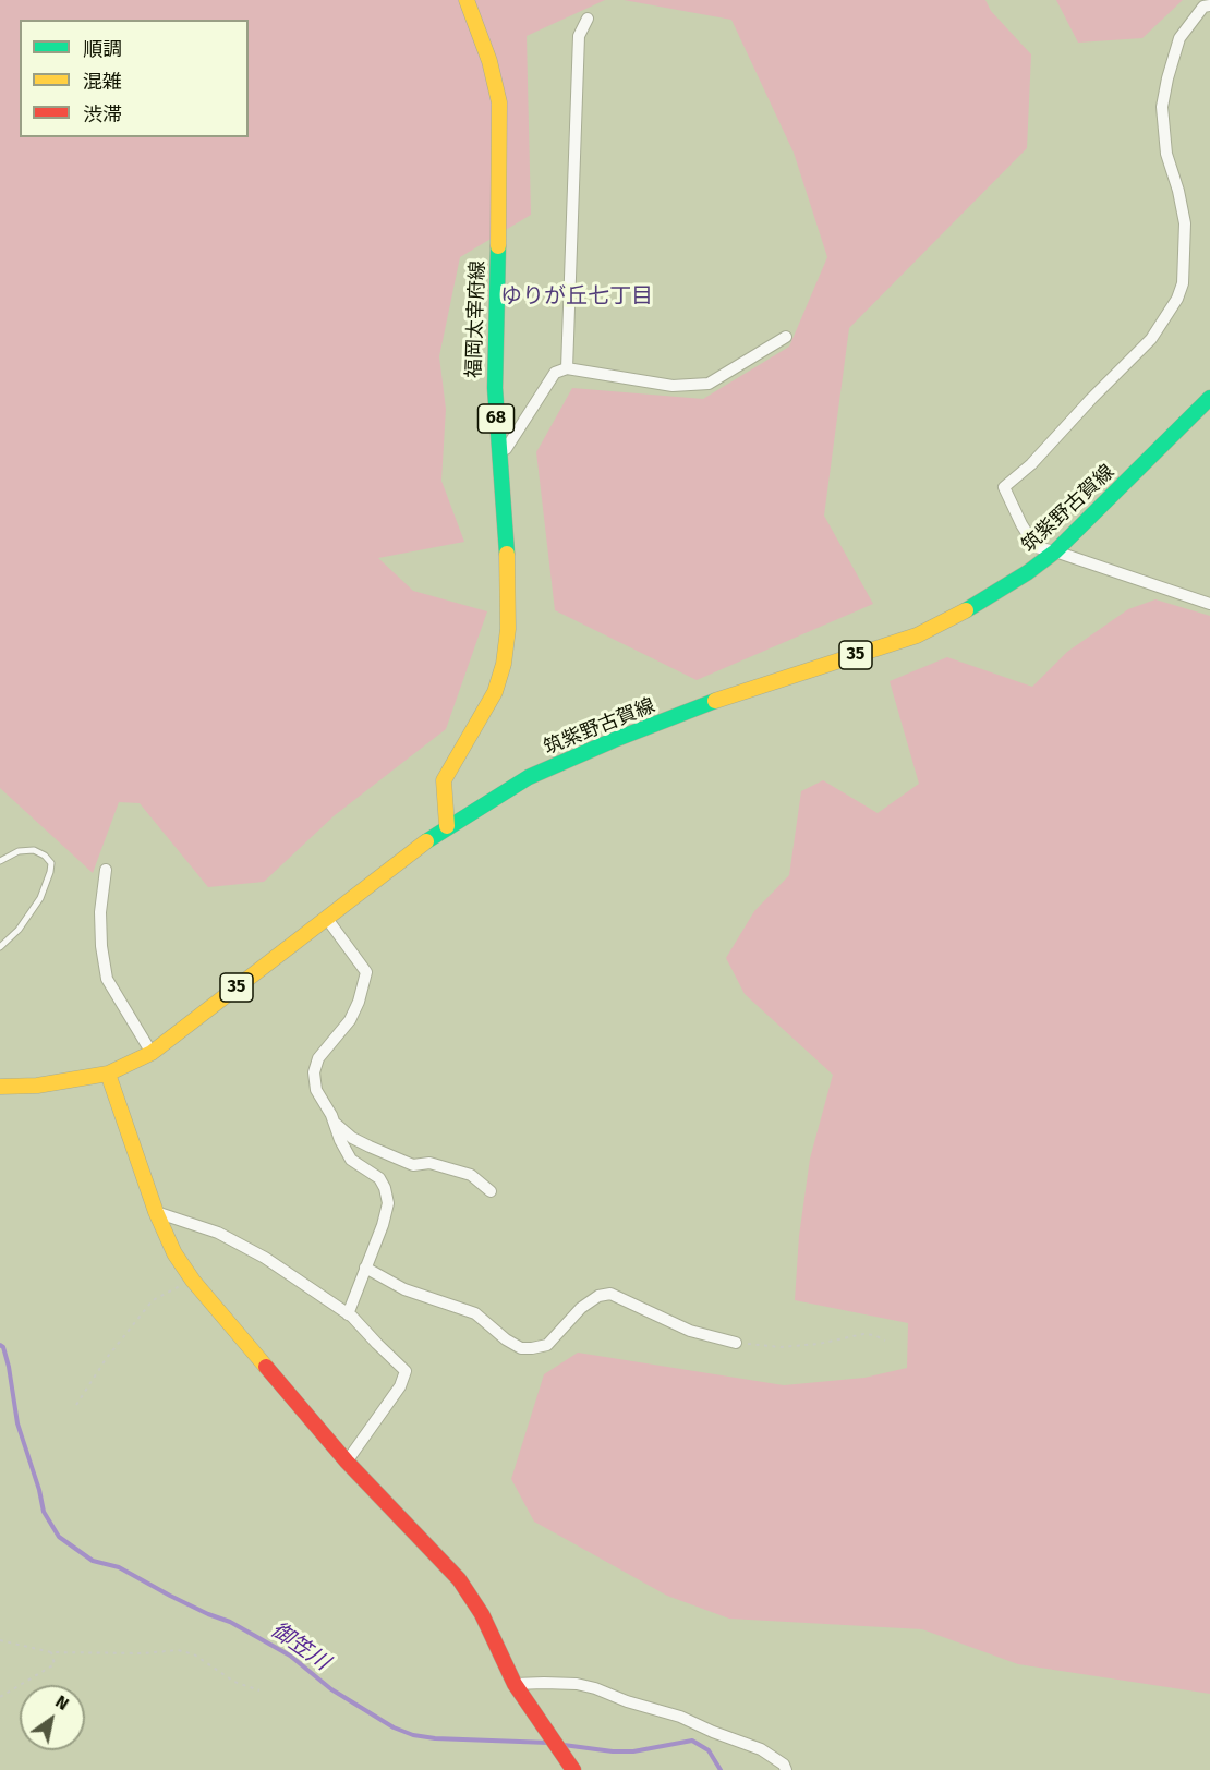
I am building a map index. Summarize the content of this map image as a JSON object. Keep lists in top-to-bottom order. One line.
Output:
{"streets":{"main road":["福岡太宰府線","68","筑紫野古賀線","35"]},"crossings":[["福岡太宰府線","筑紫野古賀線"]],"districts":["ゆりが丘七丁目"],"water":["御笠川"],"legend":["順調","混雑","渋滞"],"north":"top right"}
